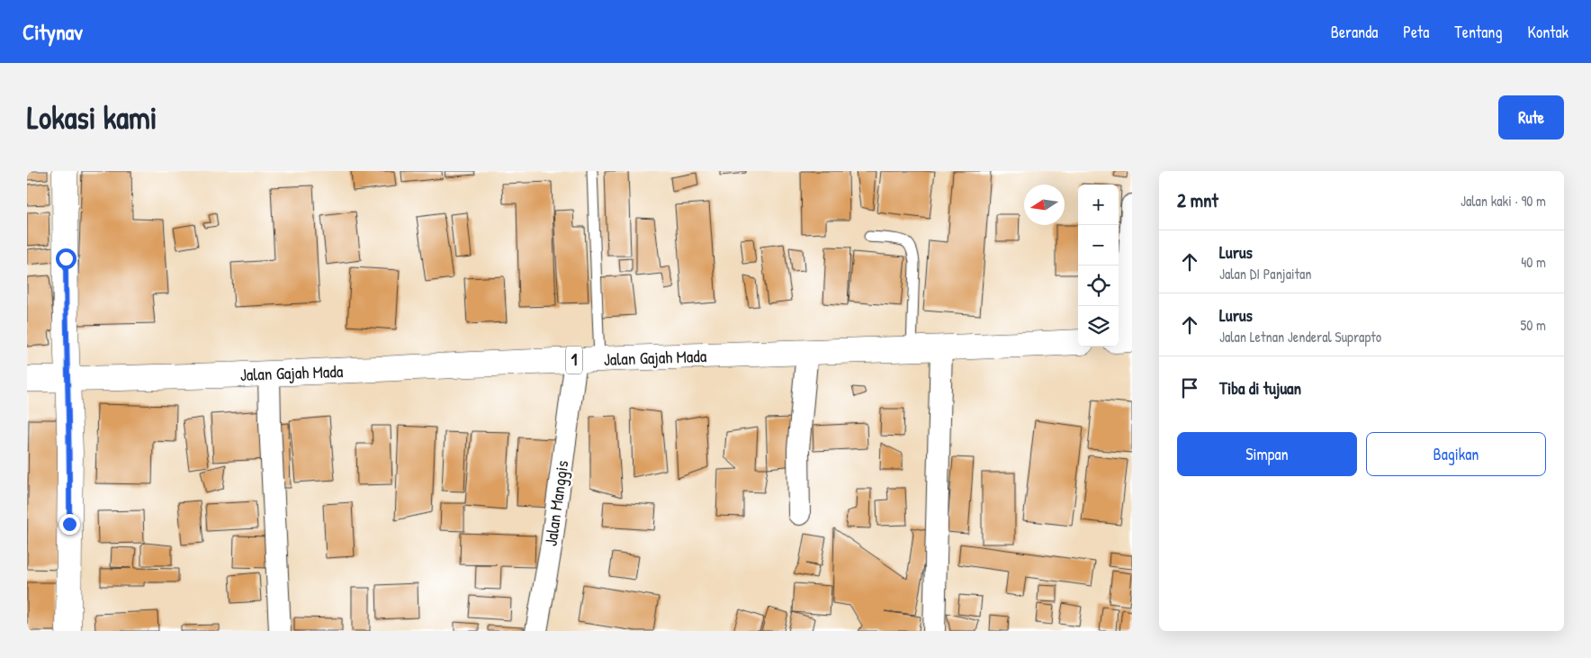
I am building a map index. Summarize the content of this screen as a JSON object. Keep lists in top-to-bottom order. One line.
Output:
{"streets":{"main road":["Jalan Gajah Mada","1"],"street":["Jalan Manggis"]},"crossings":[["Jalan Gajah Mada","1"],["Jalan Gajah Mada","Jalan Manggis"]],"north":"left","page":{"header":"Citynav","nav":["Beranda","Peta","Tentang","Kontak"],"buttons":["Rute",["Simpan","Bagikan"]],"title":"Lokasi kami","heading":["2 mnt","Jalan kaki · 90 m"],"map_buttons":["+","−"],"list":[["Lurus","Jalan DI Panjaitan","40 m"],["Lurus","Jalan Letnan Jenderal Suprapto","50 m"],"Tiba di tujuan"]}}
